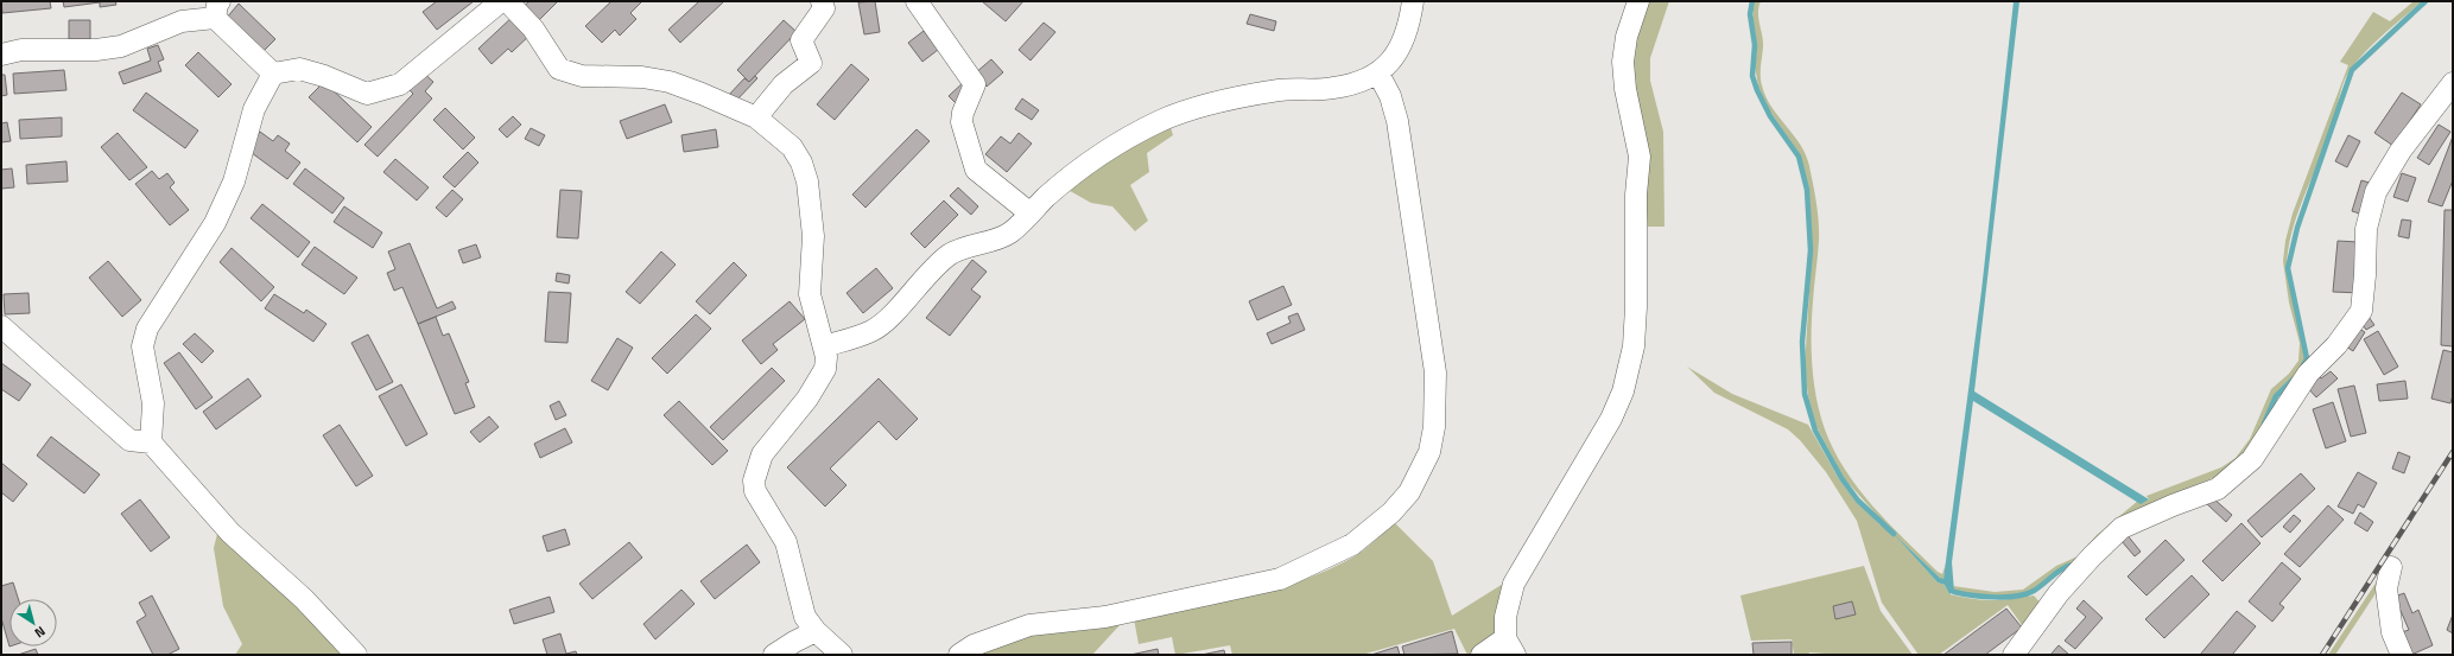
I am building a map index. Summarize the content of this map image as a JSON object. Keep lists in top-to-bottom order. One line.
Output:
{"north":"bottom right"}
